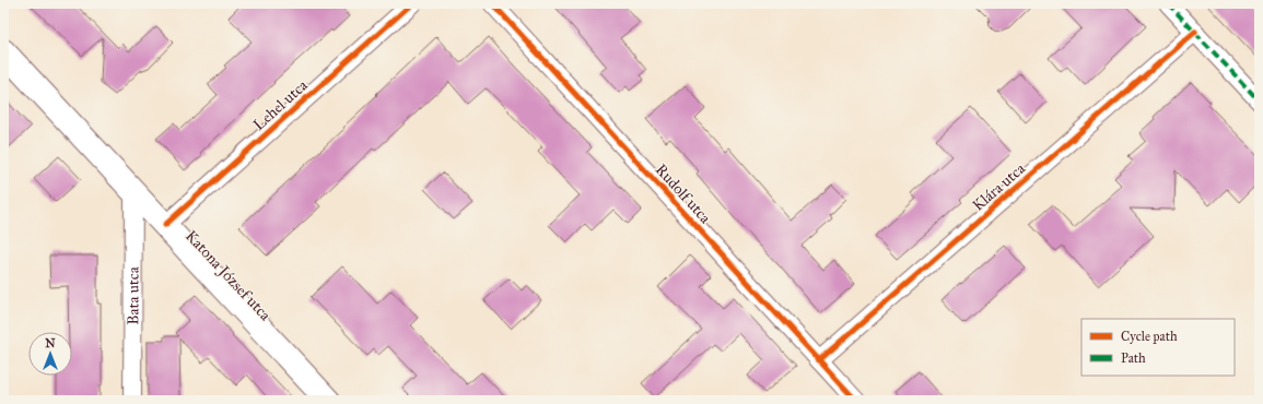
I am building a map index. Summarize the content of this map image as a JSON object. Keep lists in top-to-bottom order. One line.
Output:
{"streets":{"main road":["Katona József utca"],"street":["Lehel utca","Klára utca","Rudolf utca","Bata utca"]},"crossings":[["Lehel utca","Katona József utca"],["Klára utca","Rudolf utca"],["Katona József utca","Bata utca"]],"legend":["Cycle path","Path"],"north":"top"}
